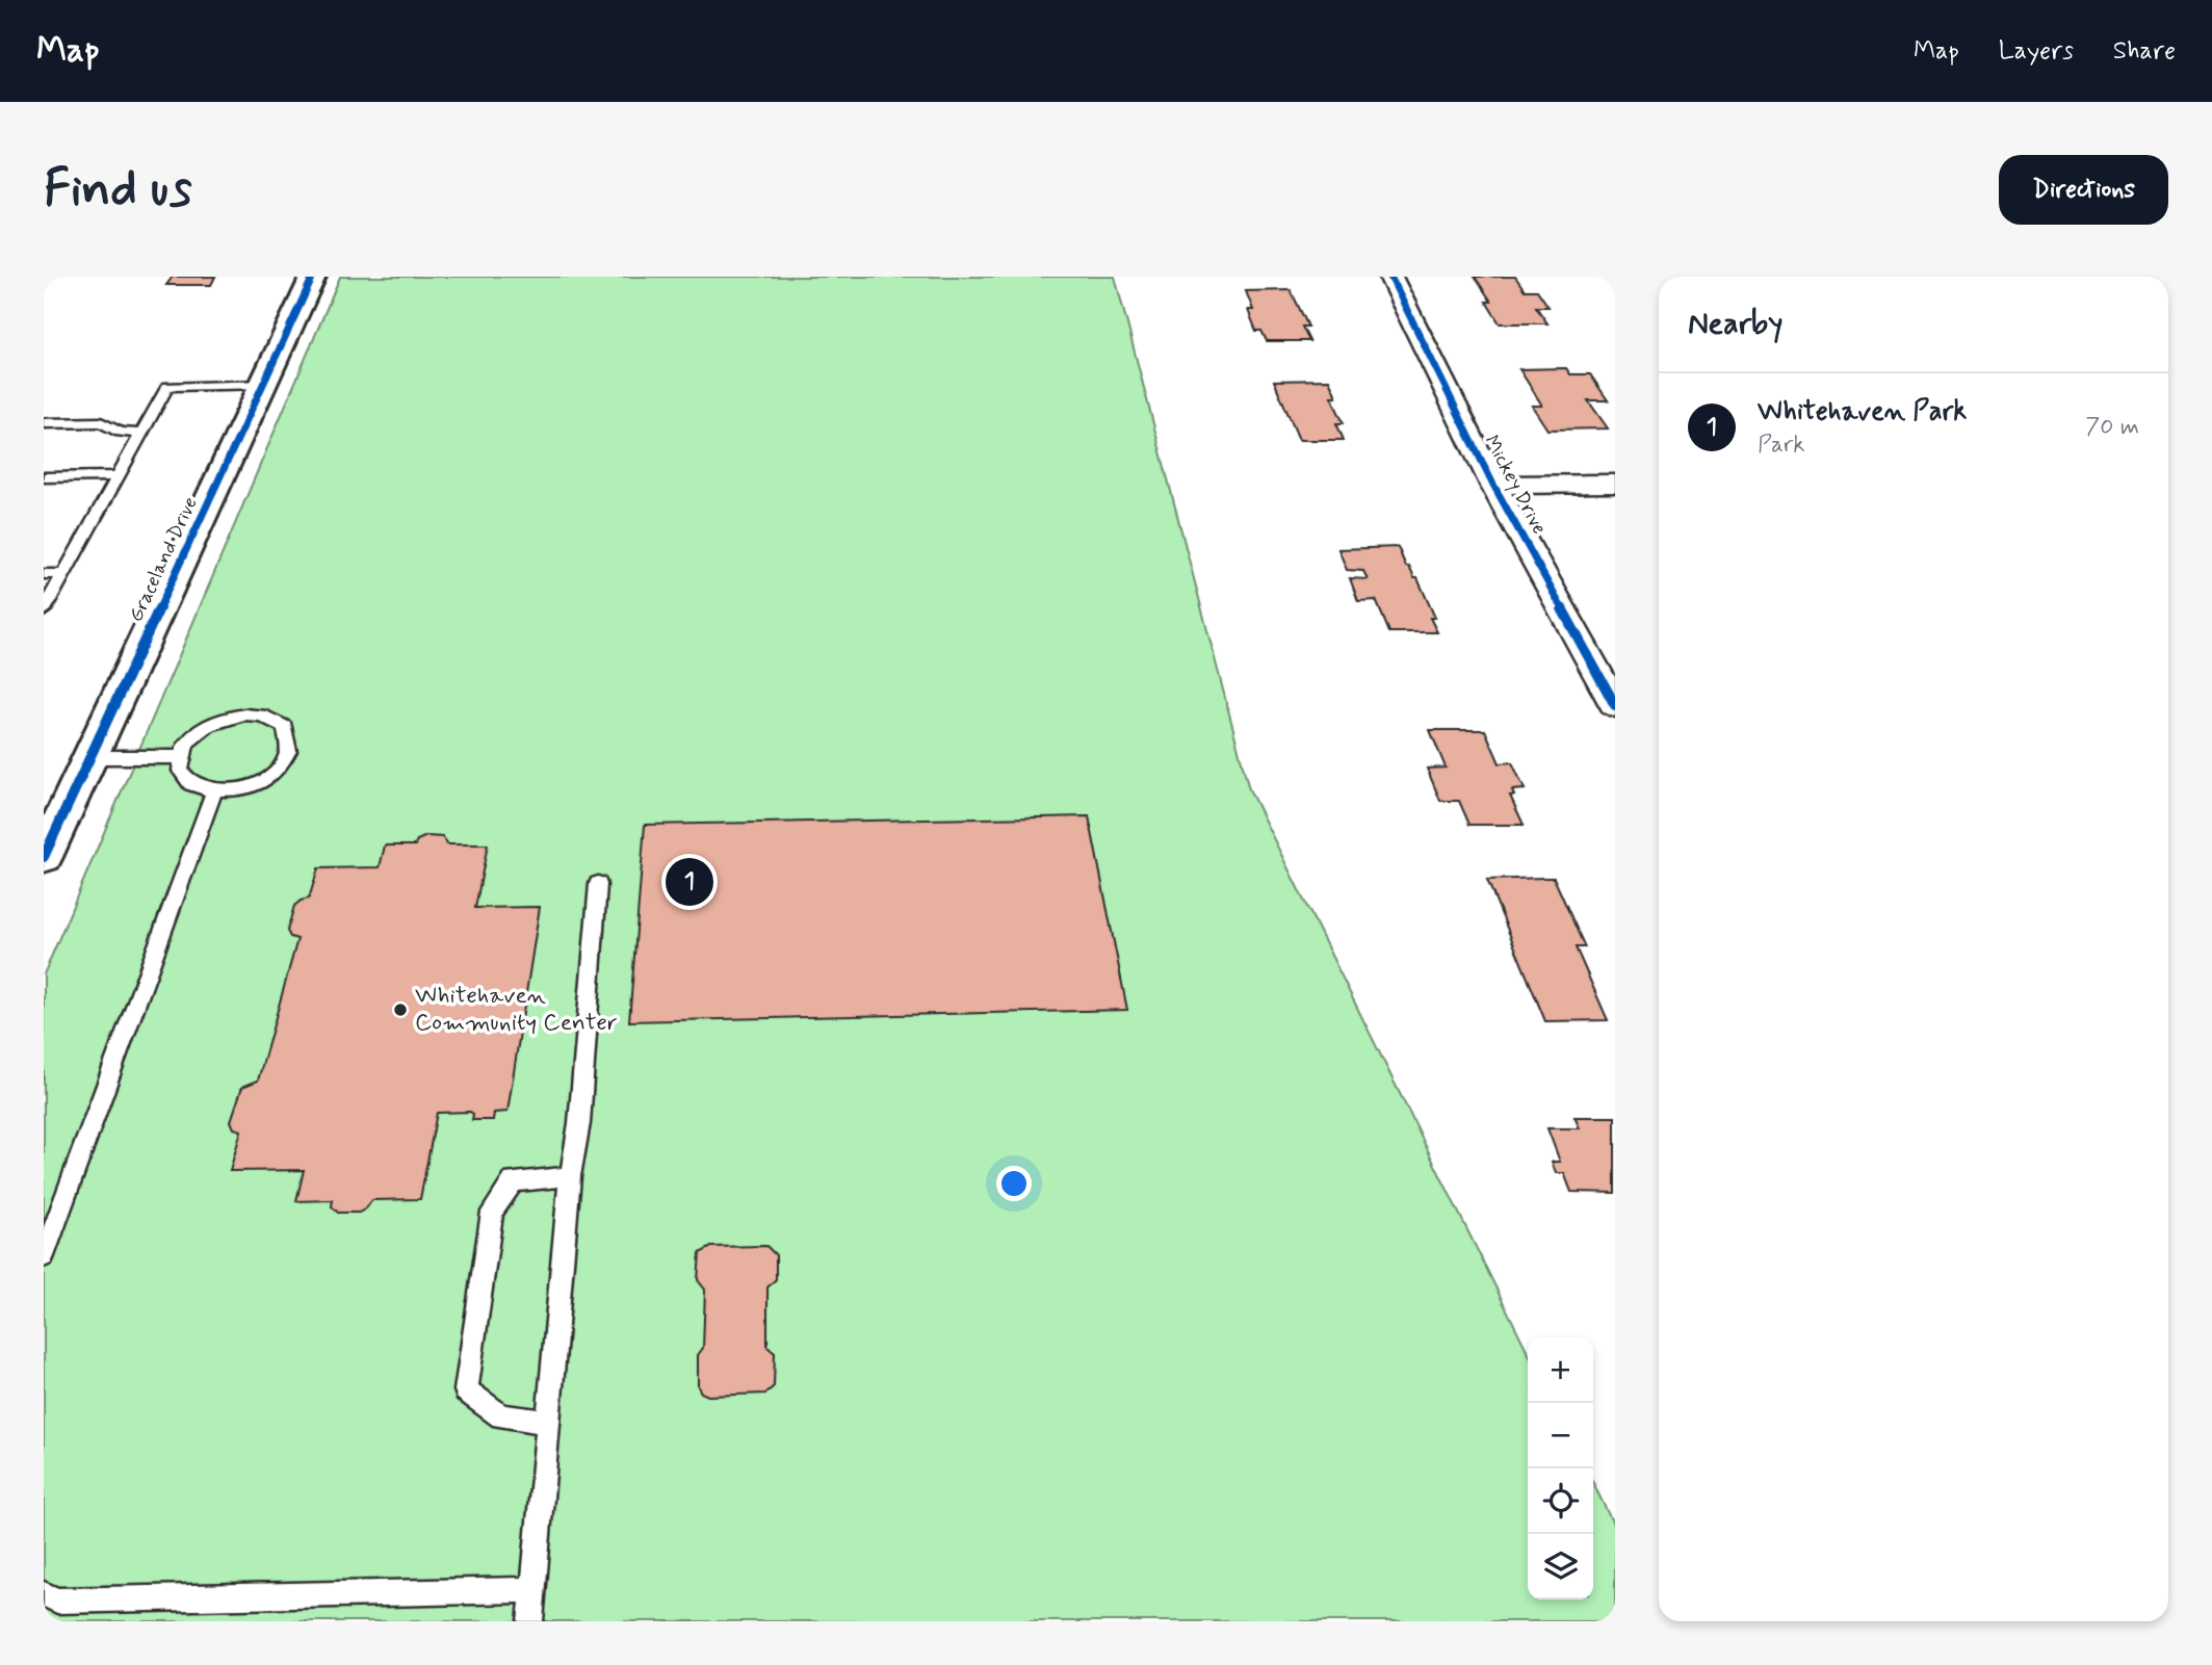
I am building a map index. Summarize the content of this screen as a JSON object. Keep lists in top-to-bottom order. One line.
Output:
{"streets":{"street":["Mickey Drive","Graceland Drive"]},"places":["Whitehaven Community Center"],"page":{"header":"Map","nav":["Map","Layers","Share"],"buttons":"Directions","title":"Find us","heading":"Nearby","list":[{"mark":"1","name":"Whitehaven Park","note":"Park","value":"70 m"}],"pins":"1","map_buttons":["+","−"]}}
